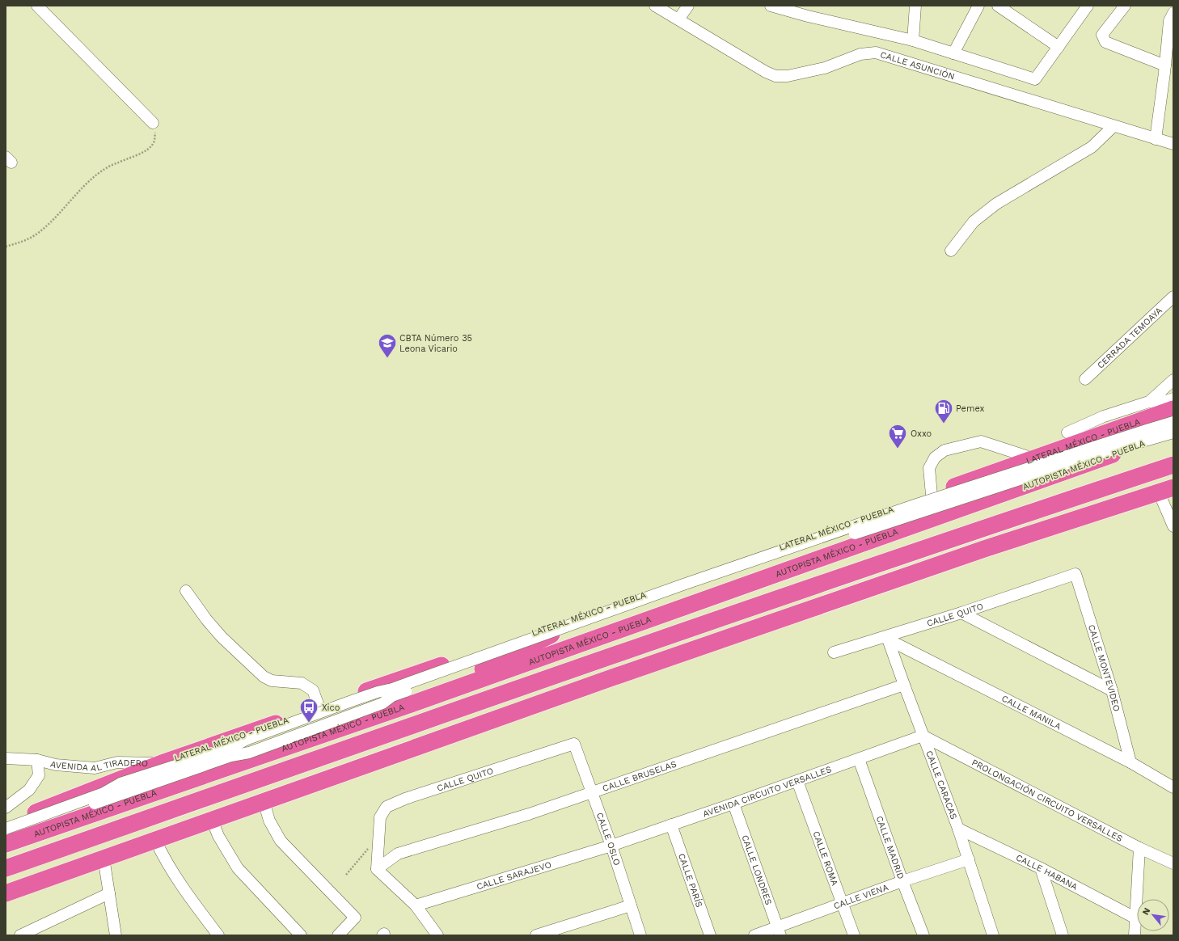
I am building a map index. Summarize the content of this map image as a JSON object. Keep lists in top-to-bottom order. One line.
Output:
{"streets":{"highway":["LATERAL MÉXICO - PUEBLA","AUTOPISTA MÉXICO - PUEBLA"],"street":["CALLE ASUNCIÓN","CERRADA TEMOAYA","CALLE QUITO","CALLE MONTEVIDEO","CALLE MANILA","AVENIDA AL TIRADERO","CALLE BRUSELAS","CALLE CARACAS","AVENIDA CIRCUITO VERSALLES","PROLONGACIÓN CIRCUITO VERSALLES","CALLE OSLO","CALLE MADRID","CALLE ROMA","CALLE LONDRES","CALLE HABANA","CALLE SARAJEVO","CALLE PARÍS","CALLE VIENA"]},"crossings":[["LATERAL MÉXICO - PUEBLA","AVENIDA AL TIRADERO"],["CALLE QUITO","CALLE MONTEVIDEO"],["CALLE QUITO","CALLE MANILA"],["CALLE QUITO","CALLE BRUSELAS"],["CALLE QUITO","CALLE CARACAS"],["CALLE QUITO","CALLE OSLO"],["CALLE MONTEVIDEO","CALLE MANILA"],["CALLE MANILA","CALLE CARACAS"],["CALLE BRUSELAS","CALLE CARACAS"],["CALLE BRUSELAS","CALLE OSLO"],["CALLE CARACAS","AVENIDA CIRCUITO VERSALLES"],["CALLE CARACAS","PROLONGACIÓN CIRCUITO VERSALLES"],["CALLE CARACAS","CALLE HABANA"],["CALLE CARACAS","CALLE VIENA"],["AVENIDA CIRCUITO VERSALLES","PROLONGACIÓN CIRCUITO VERSALLES"],["AVENIDA CIRCUITO VERSALLES","CALLE OSLO"],["AVENIDA CIRCUITO VERSALLES","CALLE MADRID"],["AVENIDA CIRCUITO VERSALLES","CALLE ROMA"],["AVENIDA CIRCUITO VERSALLES","CALLE LONDRES"],["AVENIDA CIRCUITO VERSALLES","CALLE SARAJEVO"],["AVENIDA CIRCUITO VERSALLES","CALLE PARÍS"],["CALLE OSLO","CALLE SARAJEVO"],["CALLE MADRID","CALLE VIENA"],["CALLE ROMA","CALLE VIENA"],["CALLE LONDRES","CALLE VIENA"]],"places":{"school or university":["CBTA Número 35 Leona Vicario"],"fuel station":["Pemex"],"supermarket":["Oxxo"],"bus stop":["Xico"]},"north":"top left"}
